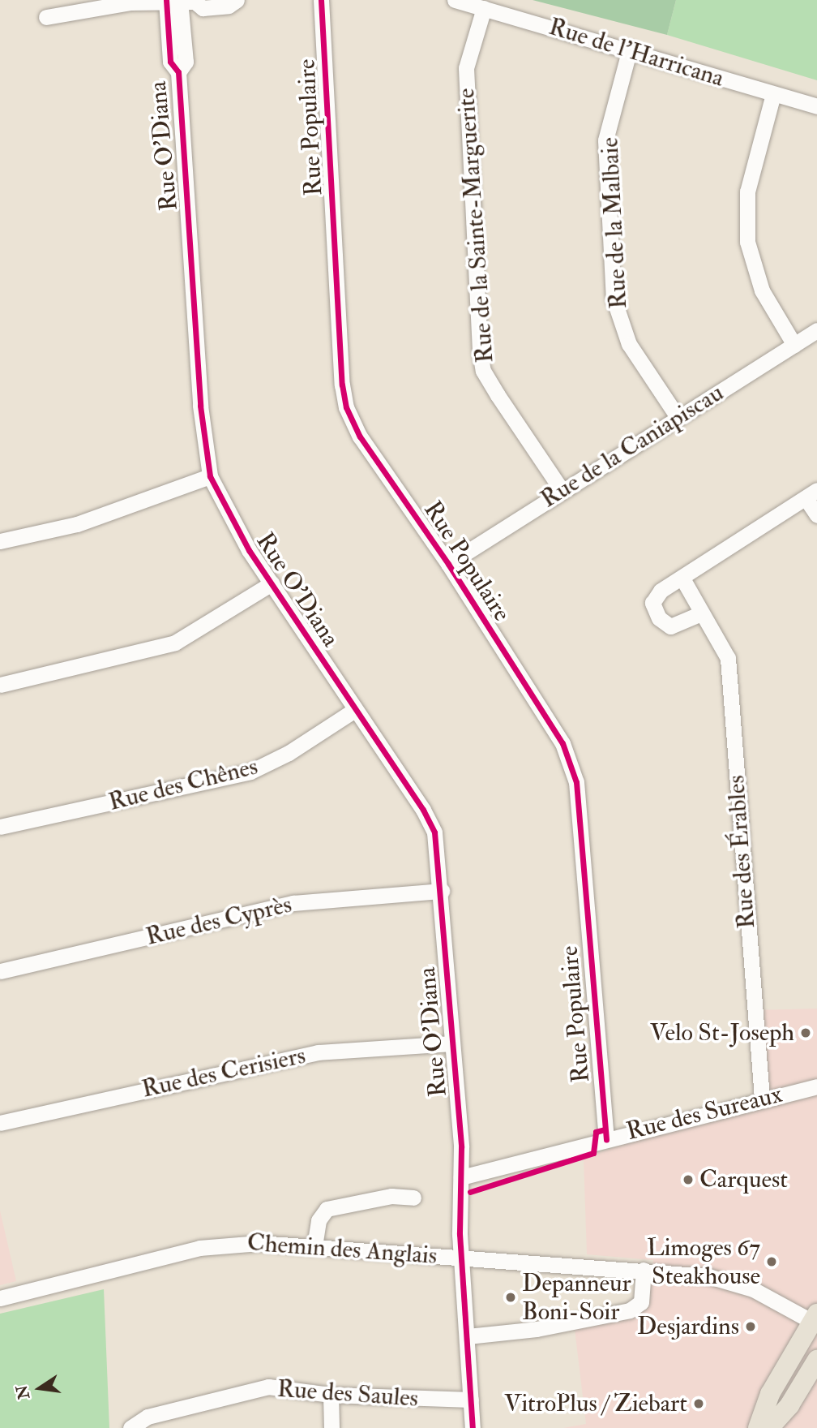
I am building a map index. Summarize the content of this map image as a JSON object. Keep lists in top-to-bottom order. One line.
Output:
{"streets":{"street":["Rue de l'Harricana","Rue Populaire","Rue O'Diana","Rue de la Malbaie","Rue de la Sainte-Marguerite","Rue de la Caniapiscau","Rue des Chênes","Rue des Érables","Rue des Cyprès","Rue des Cerisiers","Rue des Sureaux","Chemin des Anglais","Rue des Saules"]},"crossings":[["Rue de l'Harricana","Rue de la Malbaie"],["Rue de l'Harricana","Rue de la Sainte-Marguerite"],["Rue Populaire","Rue de la Caniapiscau"],["Rue Populaire","Rue des Sureaux"],["Rue O'Diana","Rue des Chênes"],["Rue O'Diana","Rue des Cyprès"],["Rue O'Diana","Rue des Cerisiers"],["Rue O'Diana","Rue des Sureaux"],["Rue O'Diana","Chemin des Anglais"],["Rue O'Diana","Rue des Saules"],["Rue de la Malbaie","Rue de la Caniapiscau"],["Rue de la Sainte-Marguerite","Rue de la Caniapiscau"],["Rue des Érables","Rue des Sureaux"]],"places":["Velo St-Joseph","Carquest","Limoges 67 Steakhouse","Depanneur Boni-Soir","Desjardins","VitroPlus / Ziebart"],"north":"left"}
